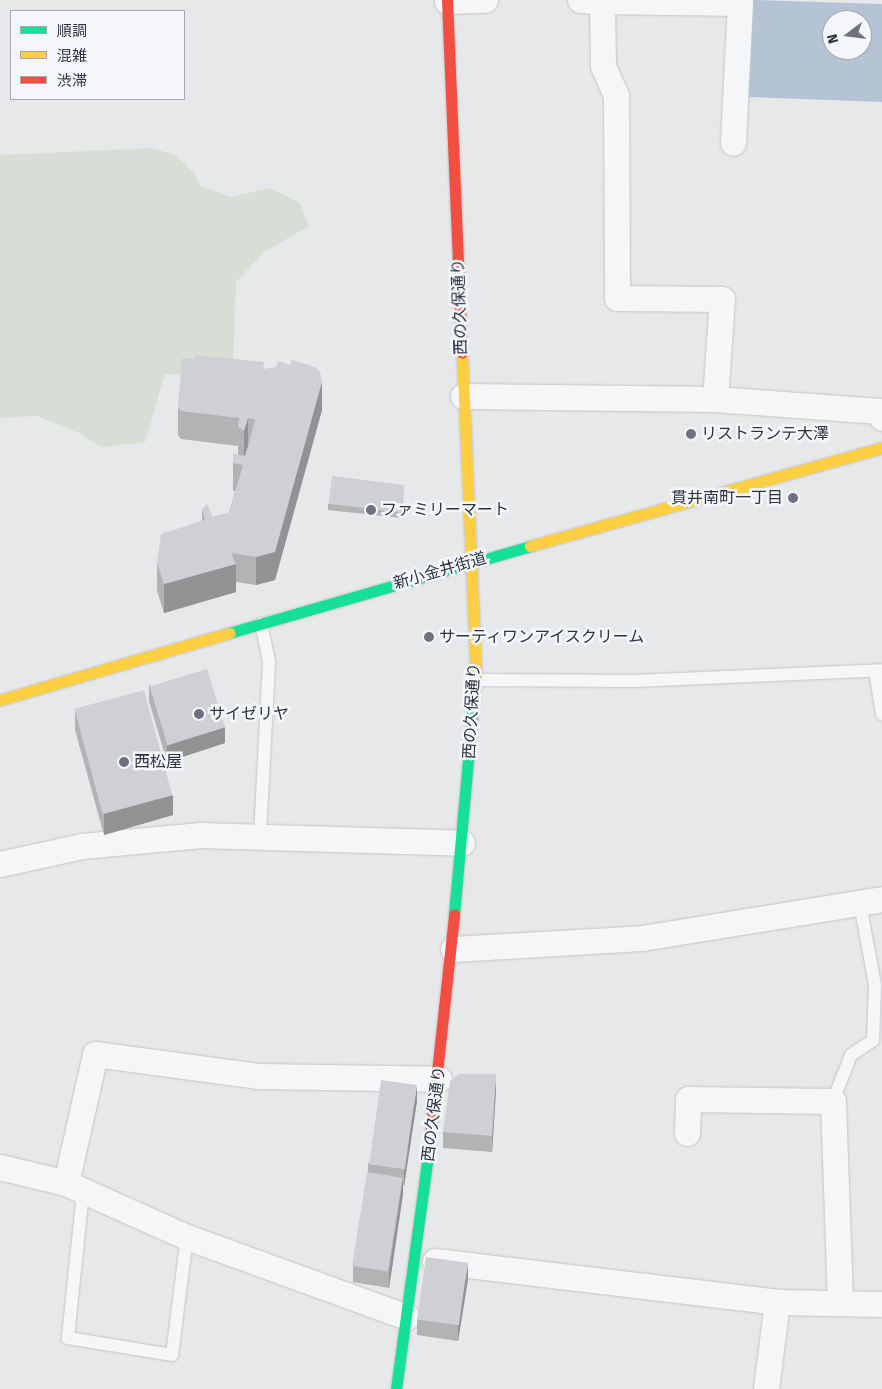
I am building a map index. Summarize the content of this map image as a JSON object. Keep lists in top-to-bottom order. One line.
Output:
{"streets":{"street":["西の久保通り","新小金井街道"]},"crossings":[["西の久保通り","新小金井街道"]],"places":["リストランテ大澤","貫井南町一丁目","ファミリーマート","サーティワンアイスクリーム","サイゼリヤ","西松屋"],"legend":["順調","混雑","渋滞"],"north":"left"}
